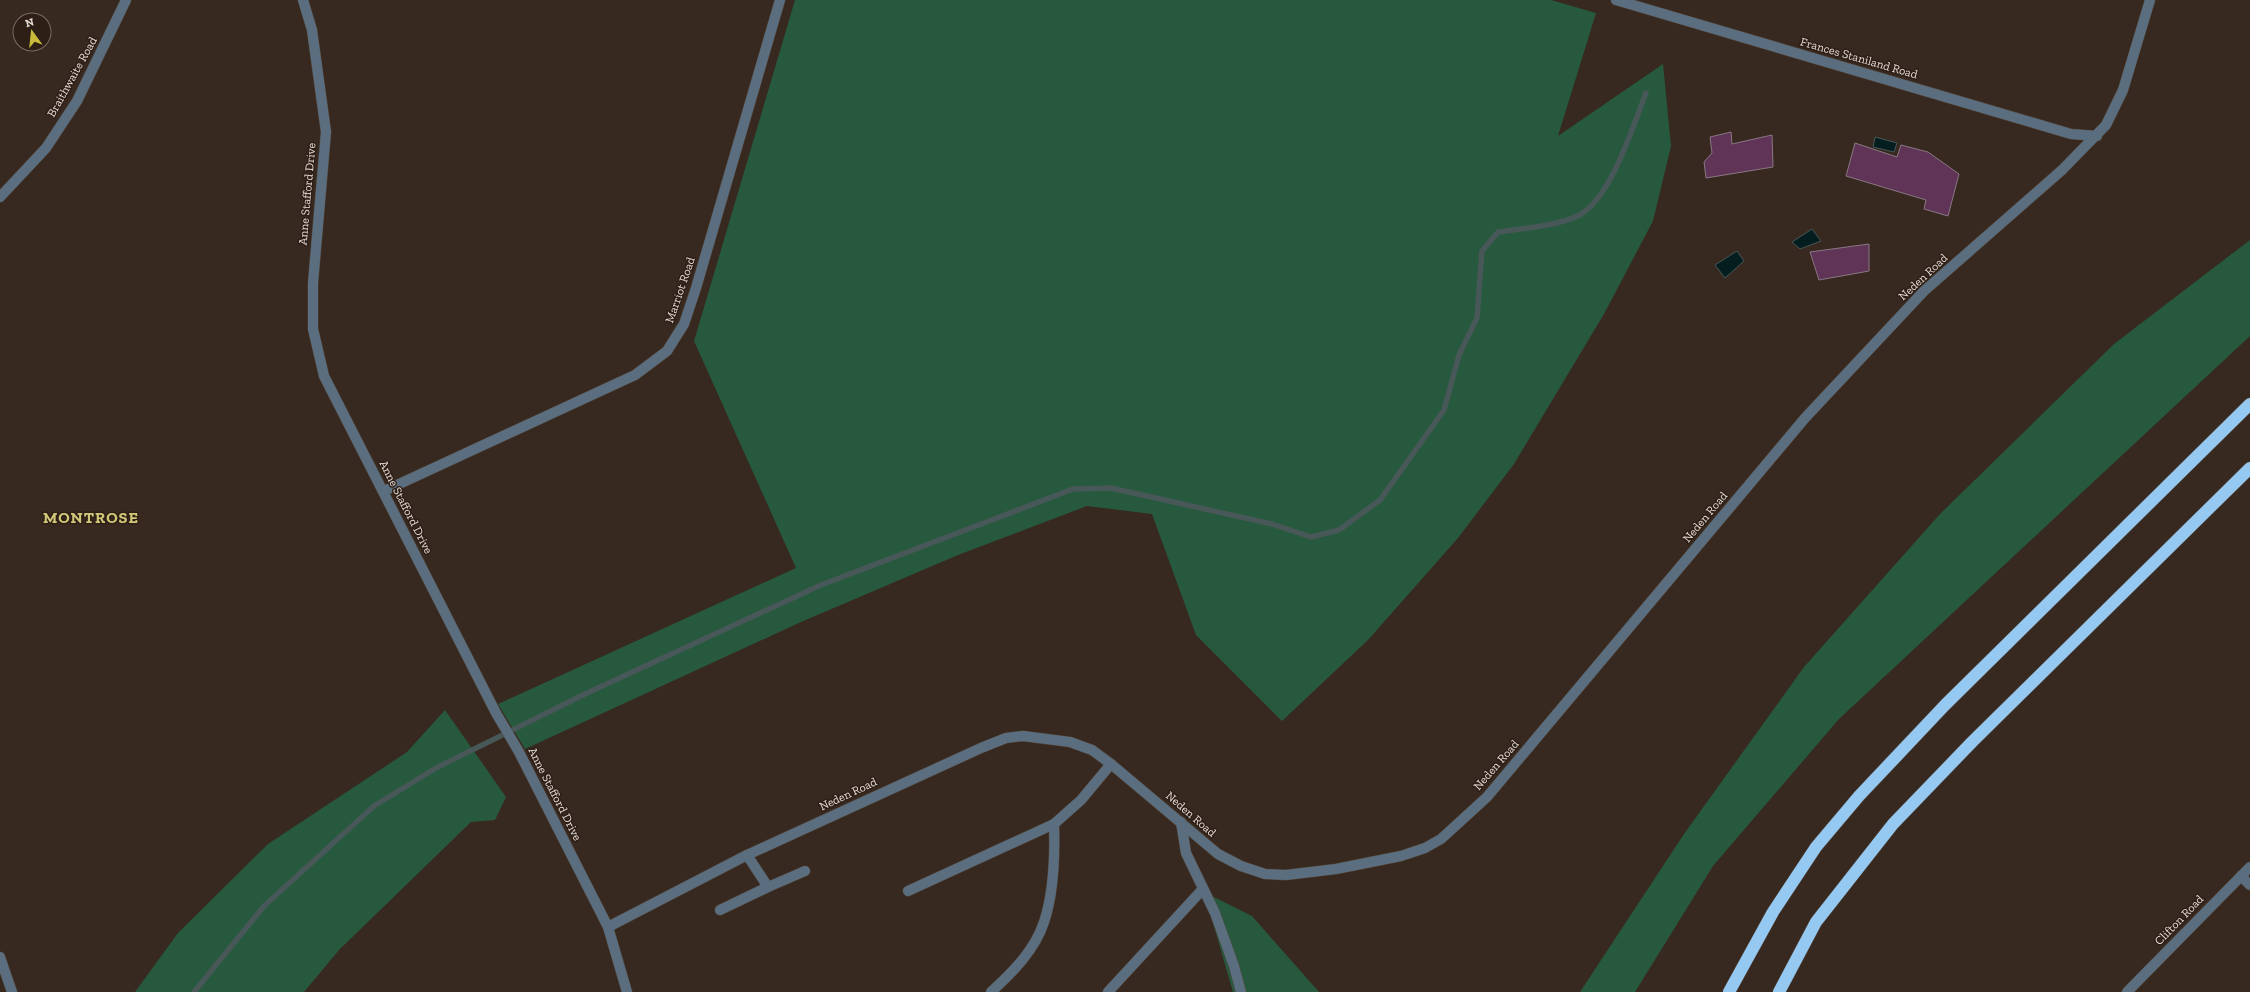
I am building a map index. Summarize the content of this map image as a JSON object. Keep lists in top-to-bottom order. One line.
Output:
{"streets":{"street":["Frances Staniland Road","Braithwaite Road","Anne Stafford Drive","Neden Road","Marriot Road","Clifton Road"]},"crossings":[["Frances Staniland Road","Neden Road"],["Anne Stafford Drive","Neden Road"],["Anne Stafford Drive","Marriot Road"]],"districts":["MONTROSE"],"north":"top"}
